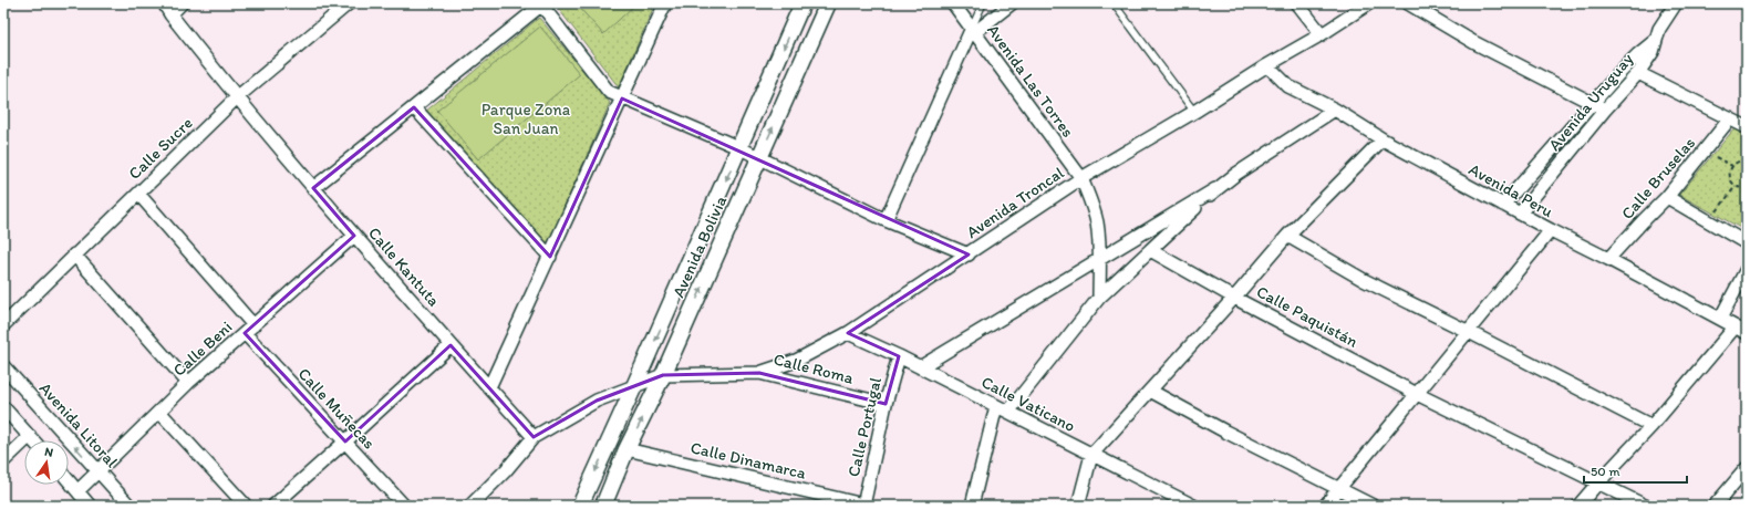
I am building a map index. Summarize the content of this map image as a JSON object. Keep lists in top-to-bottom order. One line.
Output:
{"streets":{"street":["Avenida Las Torres","Avenida Uruguay","Calle Sucre","Calle Bruselas","Avenida Peru","Avenida Troncal","Avenida Bolivia","Calle Kantuta","Calle Paquistán","Calle Beni","Calle Roma","Calle Vaticano","Calle Muñecas","Avenida Litoral","Calle Portugal","Calle Dinamarca"]},"crossings":[["Avenida Las Torres","Avenida Troncal"],["Avenida Uruguay","Avenida Peru"],["Calle Sucre","Calle Kantuta"],["Calle Sucre","Calle Muñecas"],["Calle Bruselas","Avenida Peru"],["Avenida Peru","Avenida Troncal"],["Avenida Troncal","Avenida Bolivia"],["Avenida Troncal","Calle Roma"],["Avenida Troncal","Calle Vaticano"],["Avenida Bolivia","Calle Dinamarca"],["Calle Kantuta","Calle Beni"],["Calle Beni","Calle Muñecas"],["Calle Beni","Avenida Litoral"],["Calle Roma","Calle Portugal"],["Calle Vaticano","Calle Portugal"],["Calle Portugal","Calle Dinamarca"]],"parks":["Parque Zona San Juan"],"scale_bar":"50 m","north":"top"}
